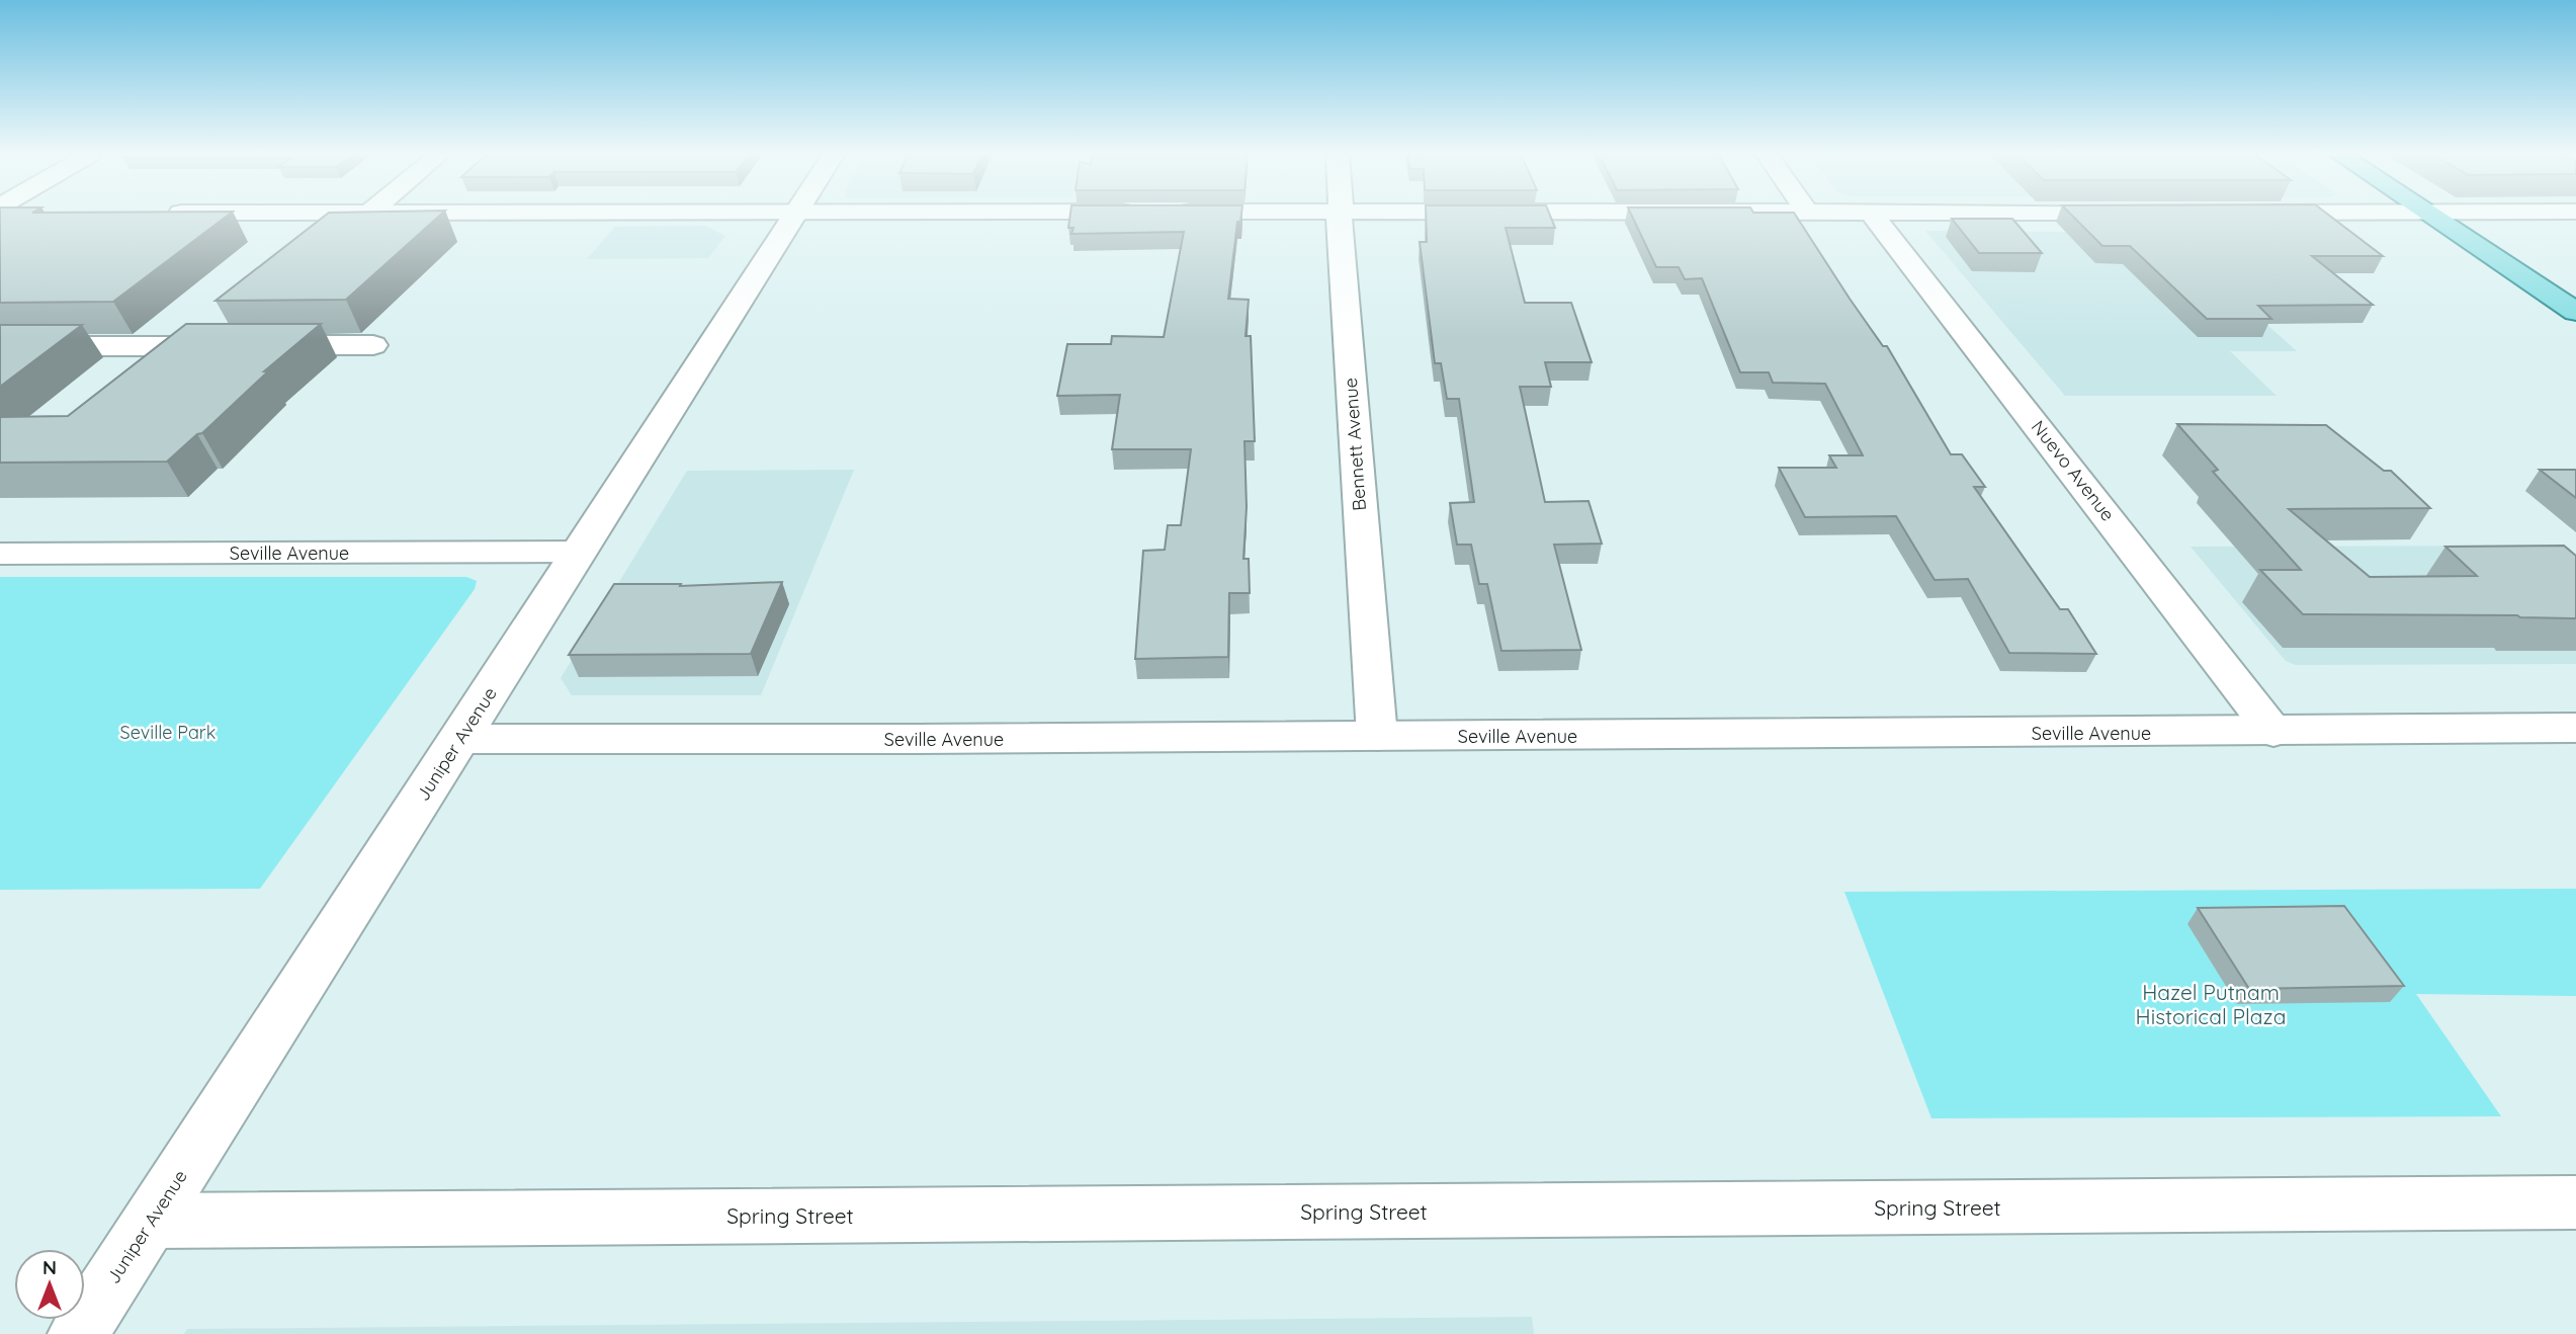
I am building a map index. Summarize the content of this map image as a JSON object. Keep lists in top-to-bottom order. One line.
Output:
{"streets":{"street":["Bennett Avenue","Nuevo Avenue","Seville Avenue","Juniper Avenue","Spring Street"]},"crossings":[["Bennett Avenue","Seville Avenue"],["Nuevo Avenue","Seville Avenue"],["Seville Avenue","Juniper Avenue"],["Juniper Avenue","Spring Street"]],"parks":["Seville Park","Hazel Putnam Historical Plaza"],"north":"top"}
